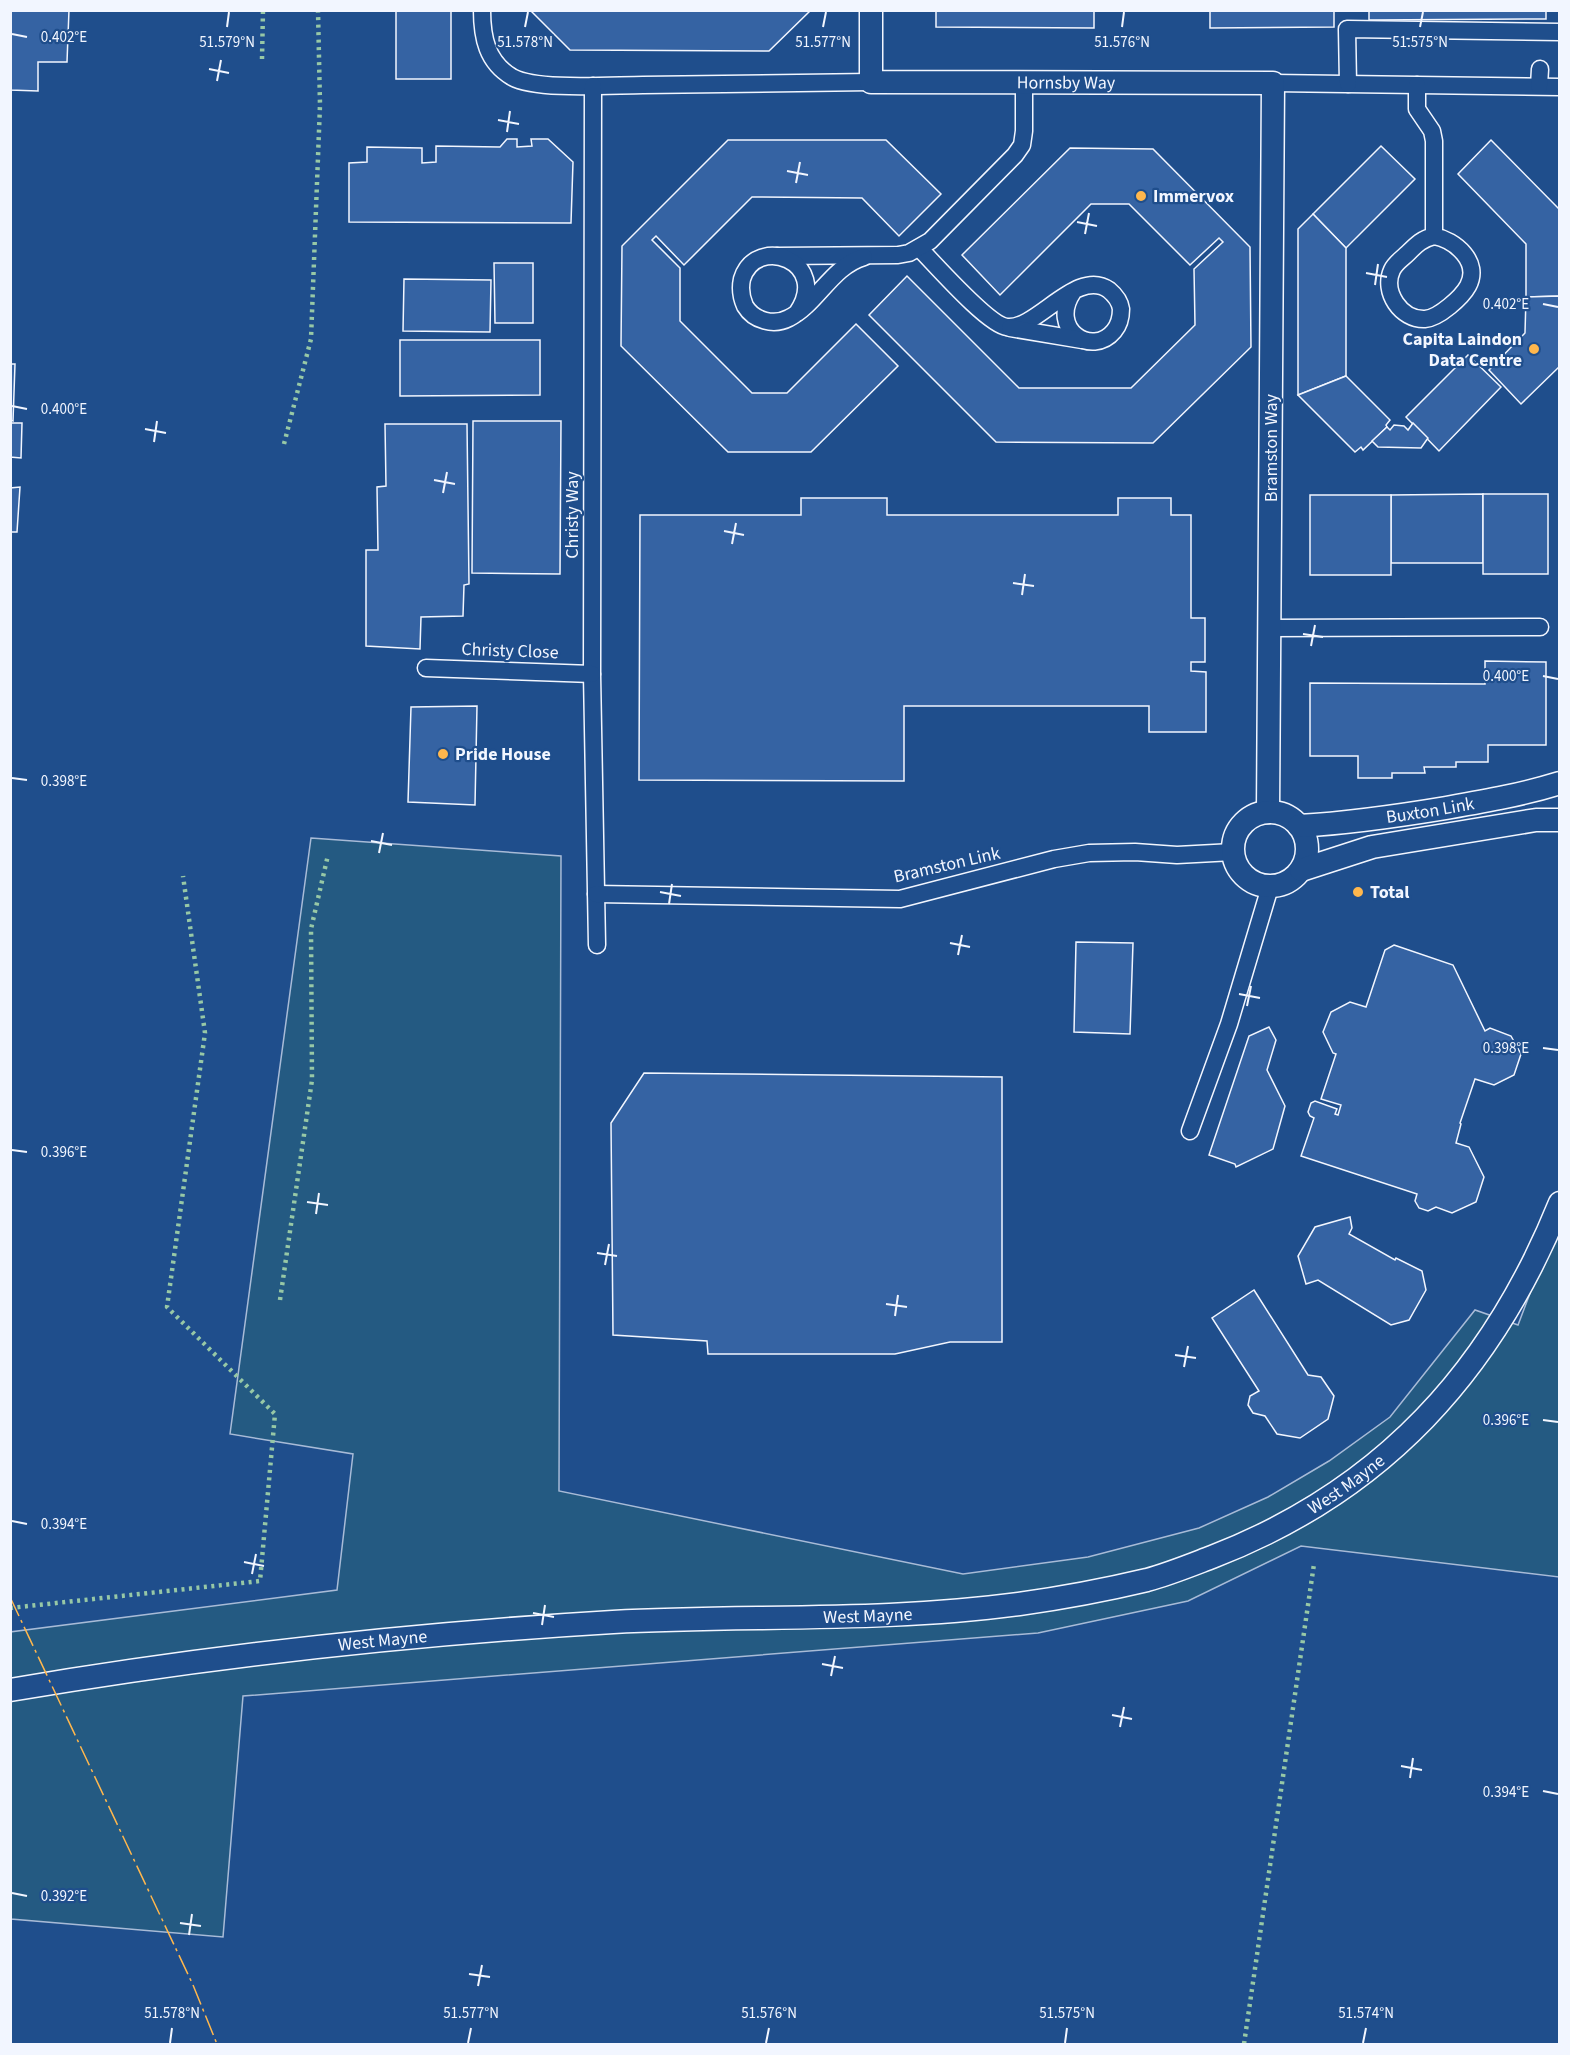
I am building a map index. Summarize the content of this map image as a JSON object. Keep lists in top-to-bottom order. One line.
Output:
{"streets":{"street":["Hornsby Way","Bramston Way","Christy Way","Christy Close","Buxton Link","Bramston Link","West Mayne"]},"crossings":[["Hornsby Way","Bramston Way"],["Hornsby Way","Christy Way"],["Bramston Way","Buxton Link"],["Bramston Way","Bramston Link"],["Christy Way","Christy Close"],["Christy Way","Bramston Link"],["Buxton Link","Bramston Link"]],"places":["Immervox","Capita Laindon Data Centre","Pride House","Total"],"coordinates":["0.402°E","51.575°N","51.579°N","51.578°N","51.577°N","51.576°N","0.400°E","0.398°E","0.396°E","0.394°E","0.392°E","51.574°N"]}
